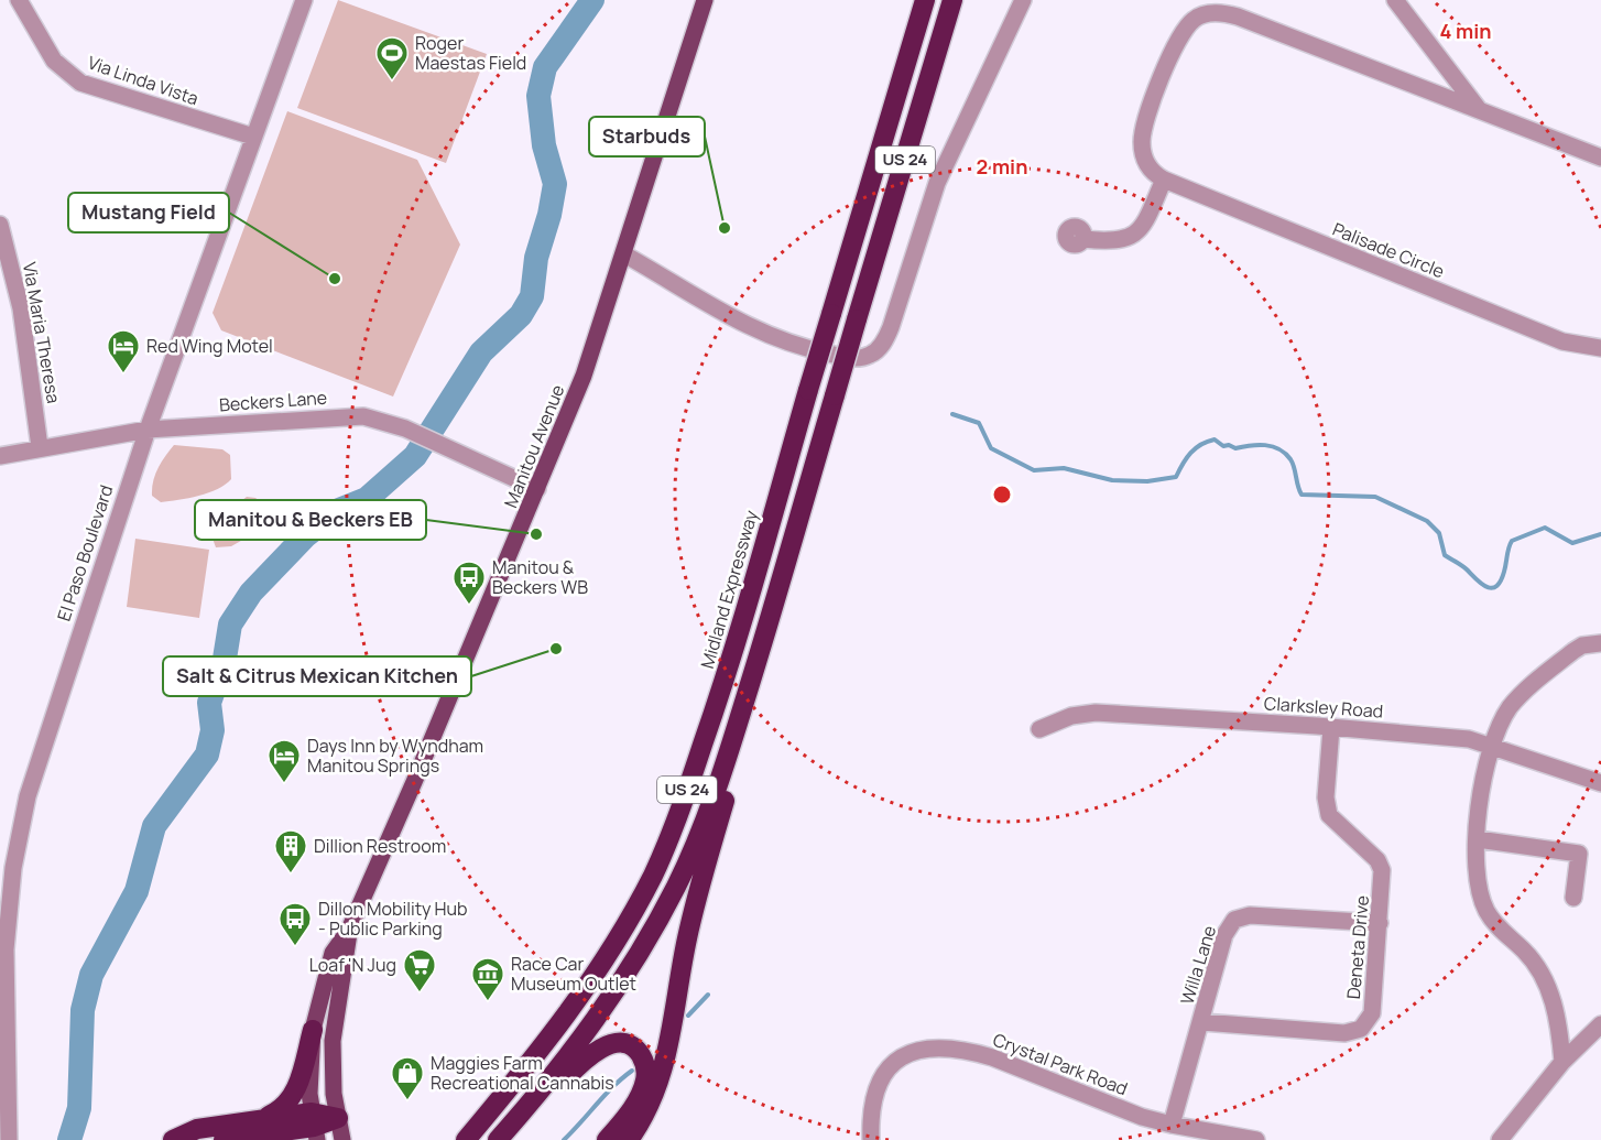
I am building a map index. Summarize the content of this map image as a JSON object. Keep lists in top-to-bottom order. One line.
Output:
{"streets":{"highway":["US 24","Midland Expressway"],"main road":["Manitou Avenue"],"street":["Via Linda Vista","Palisade Circle","Via Maria Theresa","Beckers Lane","El Paso Boulevard","Clarksley Road","Deneta Drive","Willa Lane","Crystal Park Road"]},"crossings":[["Via Linda Vista","El Paso Boulevard"],["Via Maria Theresa","Beckers Lane"],["Beckers Lane","Manitou Avenue"],["Beckers Lane","El Paso Boulevard"],["Clarksley Road","Deneta Drive"],["Deneta Drive","Willa Lane"],["Willa Lane","Crystal Park Road"]],"places":{"sports":["Roger Maestas Field"],"other":["Starbuds","Mustang Field","Manitou & Beckers EB","Salt & Citrus Mexican Kitchen"],"hotel":["Red Wing Motel","Days Inn by Wyndham Manitou Springs"],"bus stop":["Manitou & Beckers WB","Dillon Mobility Hub - Public Parking"],"building":["Dillion Restroom"],"supermarket":["Loaf 'N Jug"],"museum":["Race Car Museum Outlet"],"shop":["Maggies Farm Recreational Cannabis"]},"rings":["4 min","2 min"]}
